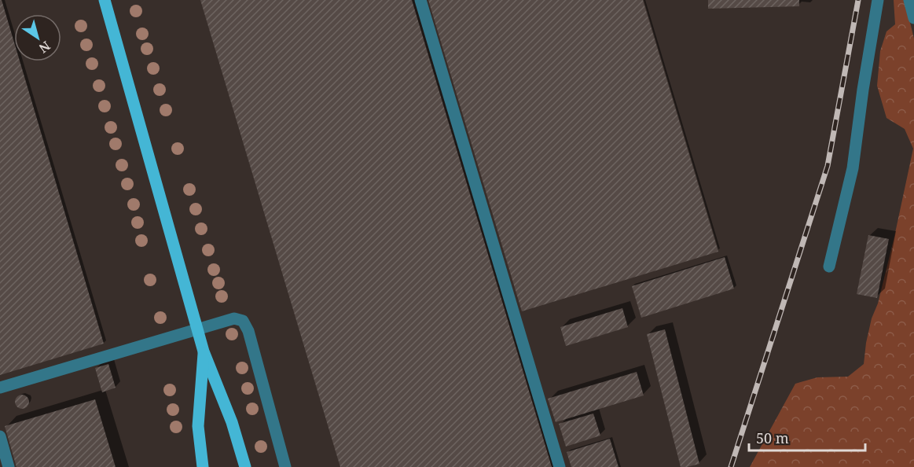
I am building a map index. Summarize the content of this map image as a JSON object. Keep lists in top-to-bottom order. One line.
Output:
{"scale_bar":"50 m","north":"bottom right"}
